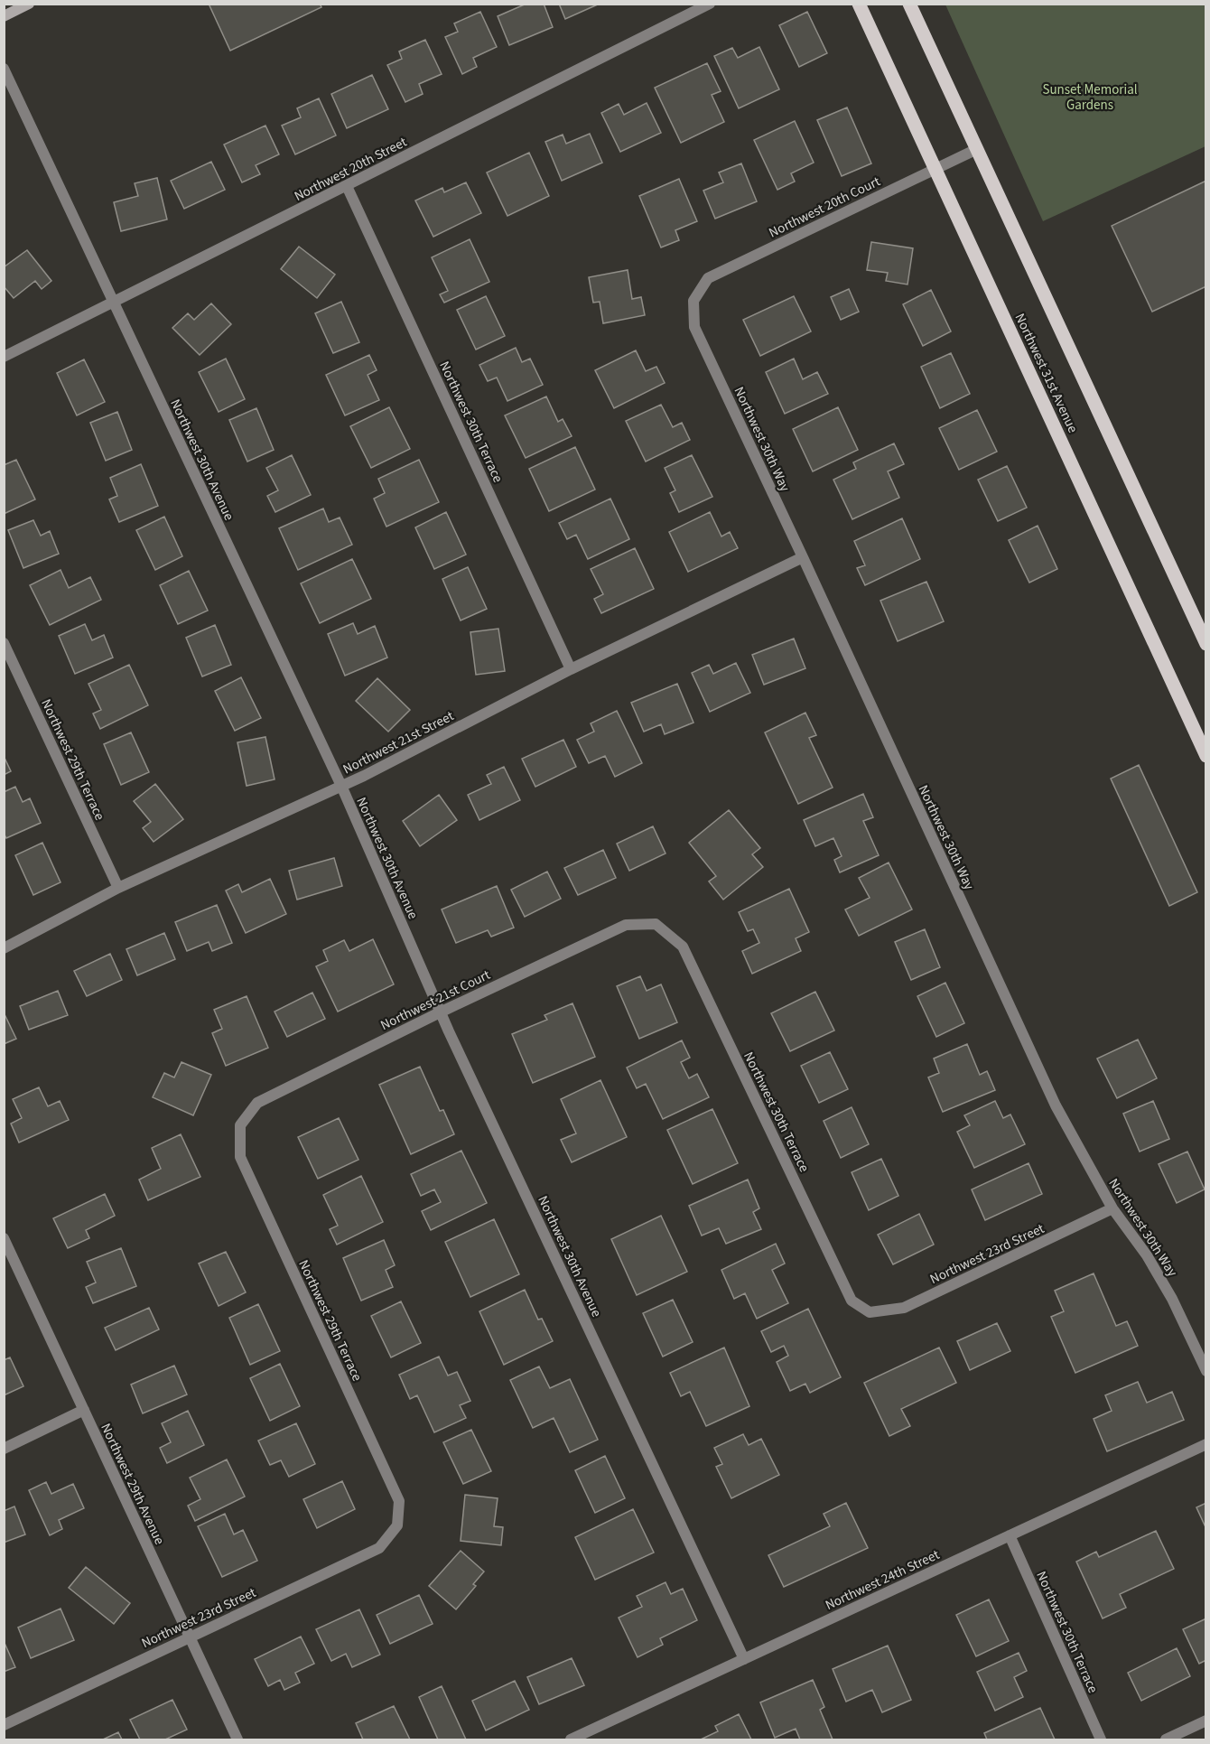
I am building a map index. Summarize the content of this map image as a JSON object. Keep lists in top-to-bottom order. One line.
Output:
{"streets":{"main road":["Northwest 31st Avenue"],"street":["Northwest 20th Street","Northwest 20th Court","Northwest 30th Terrace","Northwest 30th Way","Northwest 30th Avenue","Northwest 21st Street","Northwest 29th Terrace","Northwest 21st Court","Northwest 23rd Street","Northwest 29th Avenue","Northwest 24th Street"]},"crossings":[["Northwest 20th Street","Northwest 30th Terrace"],["Northwest 20th Street","Northwest 30th Avenue"],["Northwest 20th Court","Northwest 31st Avenue"],["Northwest 20th Court","Northwest 30th Way"],["Northwest 30th Terrace","Northwest 21st Street"],["Northwest 30th Terrace","Northwest 21st Court"],["Northwest 30th Terrace","Northwest 23rd Street"],["Northwest 30th Terrace","Northwest 24th Street"],["Northwest 30th Way","Northwest 21st Street"],["Northwest 30th Way","Northwest 23rd Street"],["Northwest 30th Avenue","Northwest 21st Street"],["Northwest 30th Avenue","Northwest 21st Court"],["Northwest 30th Avenue","Northwest 24th Street"],["Northwest 21st Street","Northwest 29th Terrace"],["Northwest 29th Terrace","Northwest 21st Court"],["Northwest 29th Terrace","Northwest 23rd Street"],["Northwest 23rd Street","Northwest 29th Avenue"]],"parks":["Sunset Memorial Gardens"]}
